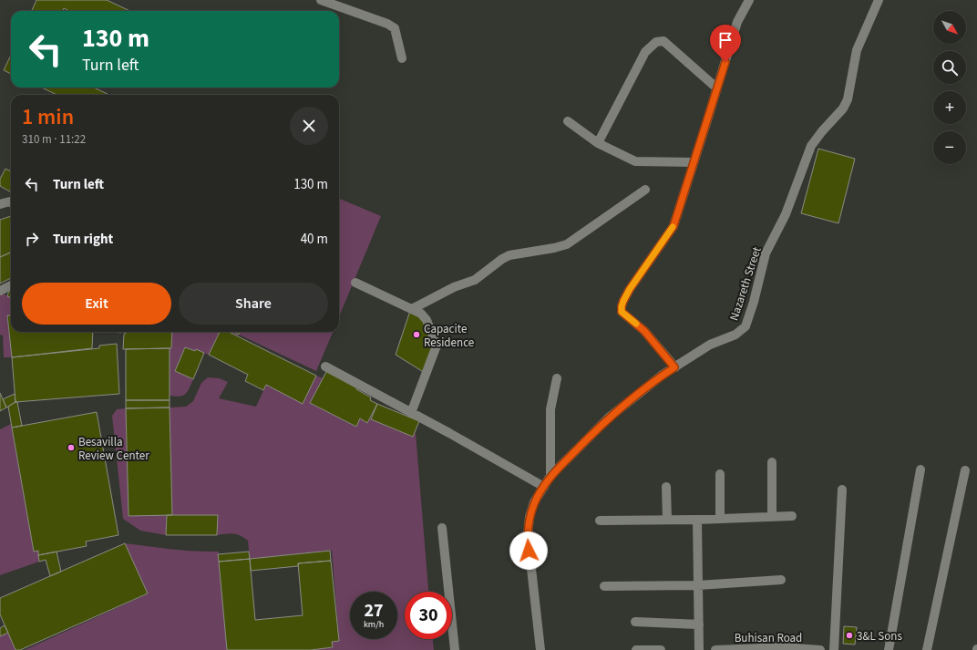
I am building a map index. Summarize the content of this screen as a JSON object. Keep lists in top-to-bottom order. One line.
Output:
{"streets":{"street":["Nazareth Street","Buhisan Road"]},"places":["Capacite Residence","Besavilla Review Center","3&L Sons"],"north":"bottom right","page":{"map_buttons":["+","−"],"turn":["130 m","Turn left"],"heading":["1 min","310 m · 11:22"],"list":[{"name":"Turn left","value":"130 m"},{"name":"Turn right","value":"40 m"}],"buttons":["Exit","Share"],"speed":"27 km/h","limit":"30"}}
